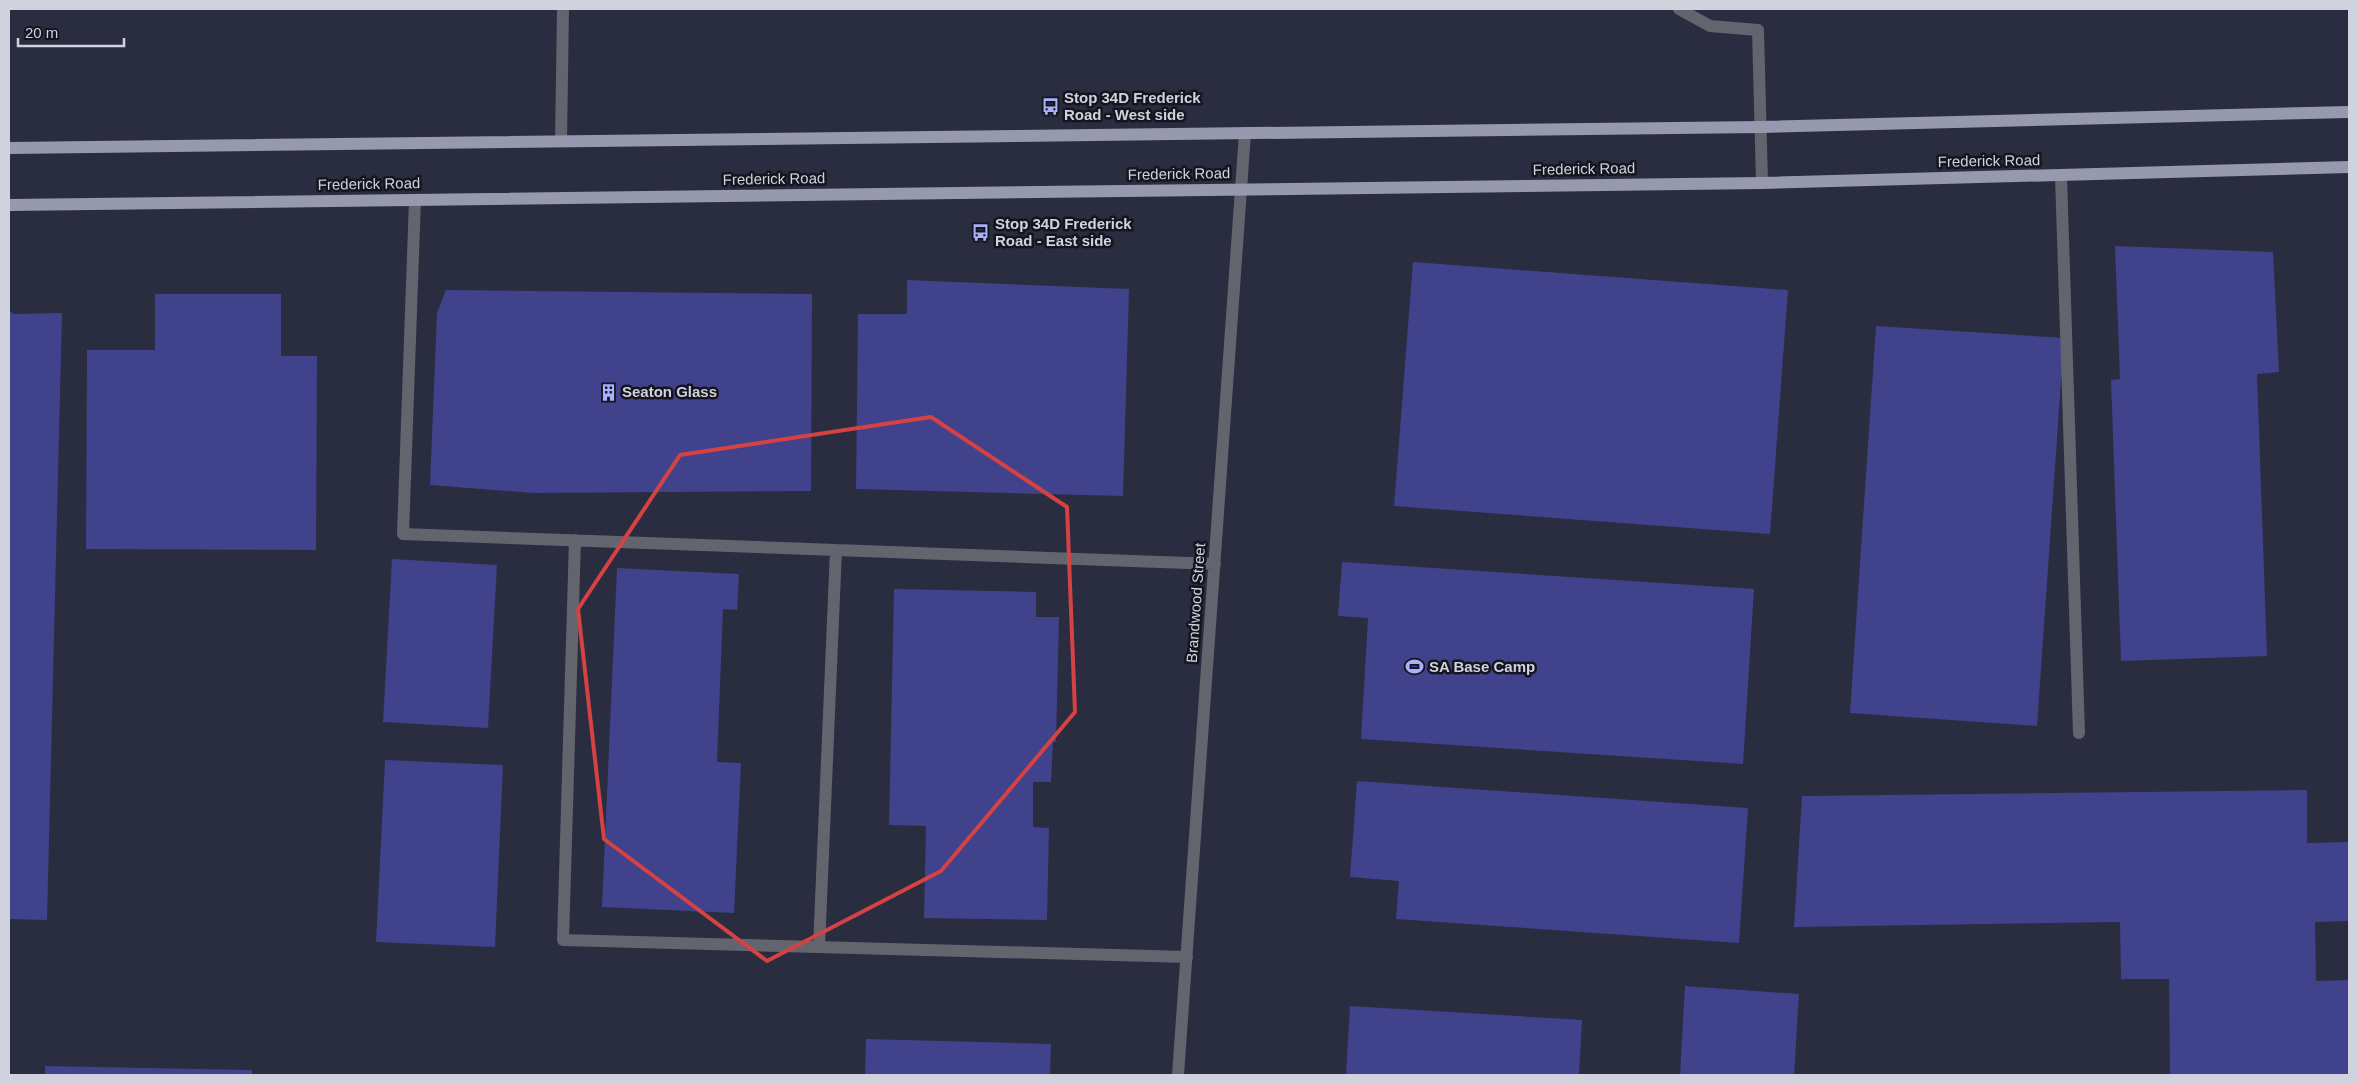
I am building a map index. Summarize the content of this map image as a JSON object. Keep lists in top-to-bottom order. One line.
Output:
{"streets":{"main road":["Frederick Road"],"street":["Brandwood Street"]},"crossings":[["Frederick Road","Brandwood Street"]],"places":{"bus stop":["Stop 34D Frederick Road - West side","Stop 34D Frederick Road - East side"],"building":["Seaton Glass"],"sports":["SA Base Camp"]},"scale_bar":"20 m"}
